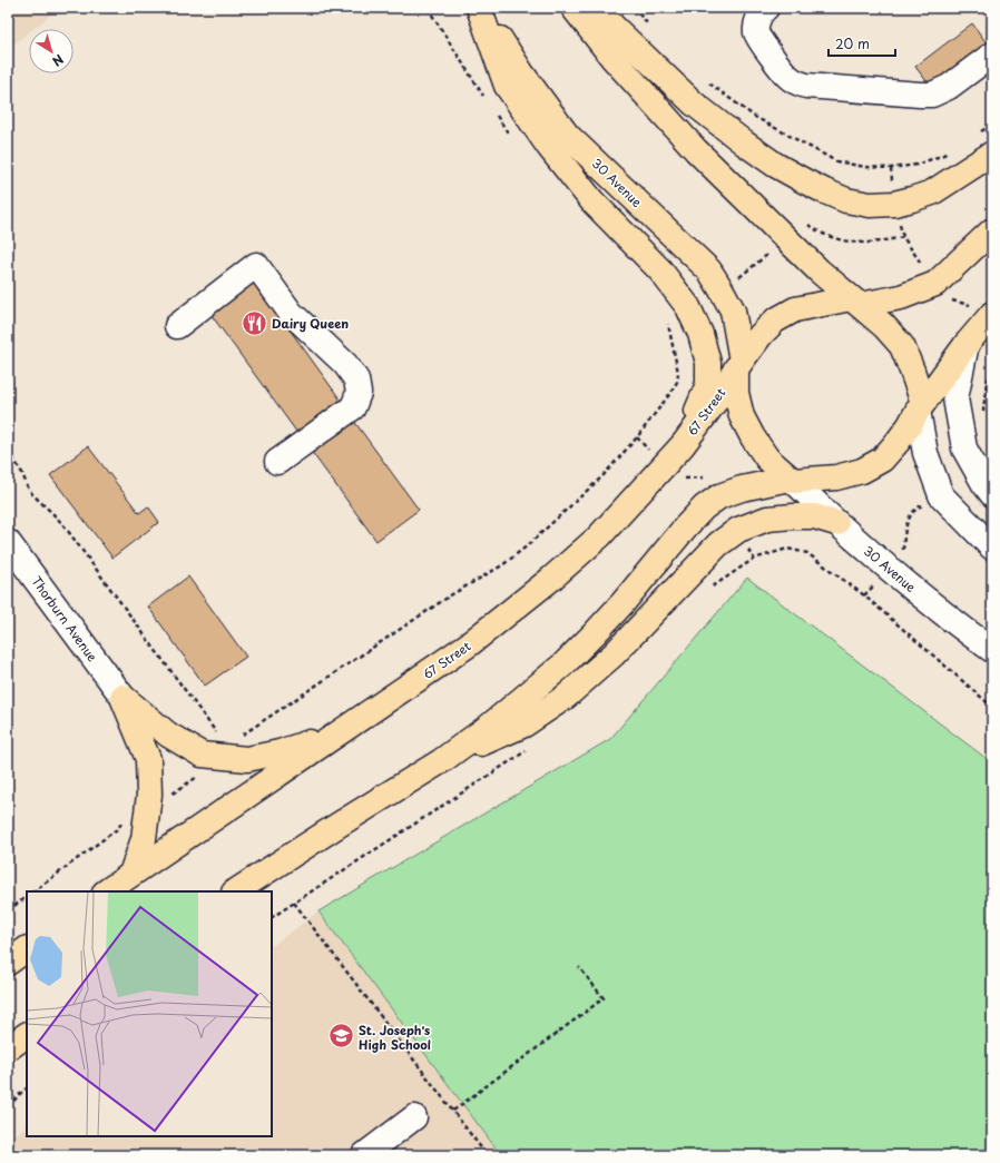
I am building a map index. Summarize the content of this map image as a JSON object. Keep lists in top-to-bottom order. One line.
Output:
{"streets":{"main road":["30 Avenue","67 Street"],"street":["Thorburn Avenue"]},"crossings":[["30 Avenue","67 Street"]],"places":{"restaurant":["Dairy Queen"],"school or university":["St. Joseph's High School"]},"scale_bar":"20 m","north":"bottom right"}
